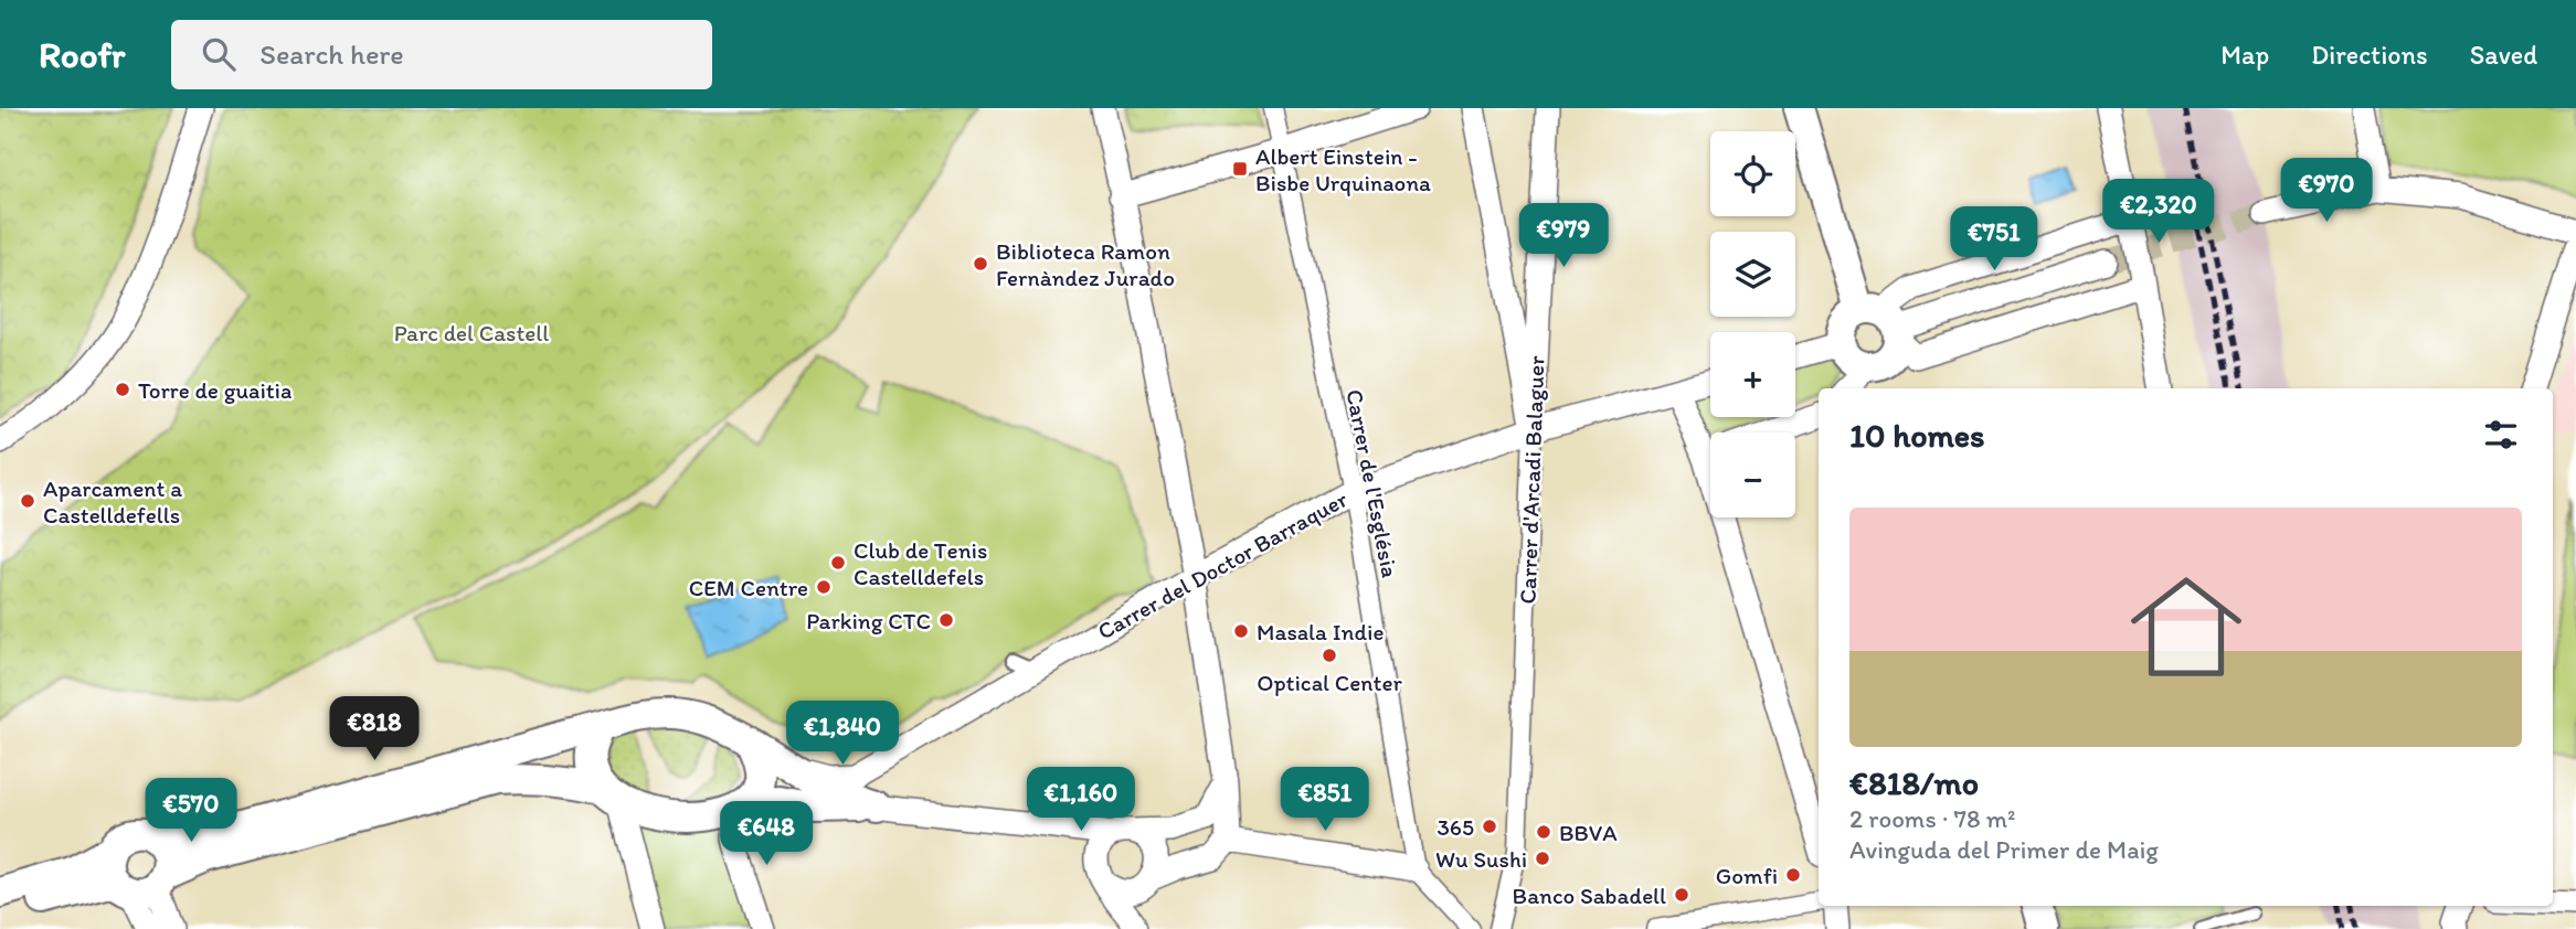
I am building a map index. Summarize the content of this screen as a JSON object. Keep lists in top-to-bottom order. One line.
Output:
{"streets":{"street":["Carrer d'Arcadi Balaguer","Carrer de l'Església","Carrer del Doctor Barraquer"]},"crossings":[["Carrer d'Arcadi Balaguer","Carrer del Doctor Barraquer"],["Carrer de l'Església","Carrer del Doctor Barraquer"]],"parks":["Parc del Castell"],"places":{"transit":["Albert Einstein - Bisbe Urquinaona"],"other":["Biblioteca Ramon Fernàndez Jurado","Torre de guaitia","Aparcament a Castelldefells","Club de Tenis Castelldefels","CEM Centre","Parking CTC","Masala Indie","Optical Center","365","BBVA","Wu Sushi","Gomfi","Banco Sabadell"]},"page":{"header":"Roofr","search":"Search here","nav":["Map","Directions","Saved"],"map_buttons":["+","−"],"price":["€970","€2,320","€979","€751","€818","€1,840","€1,160","€851","€570","€648"],"heading":"10 homes","list":[{"name":"€818/mo","note":"2 rooms · 78 m² · Avinguda del Primer de Maig"}]}}
